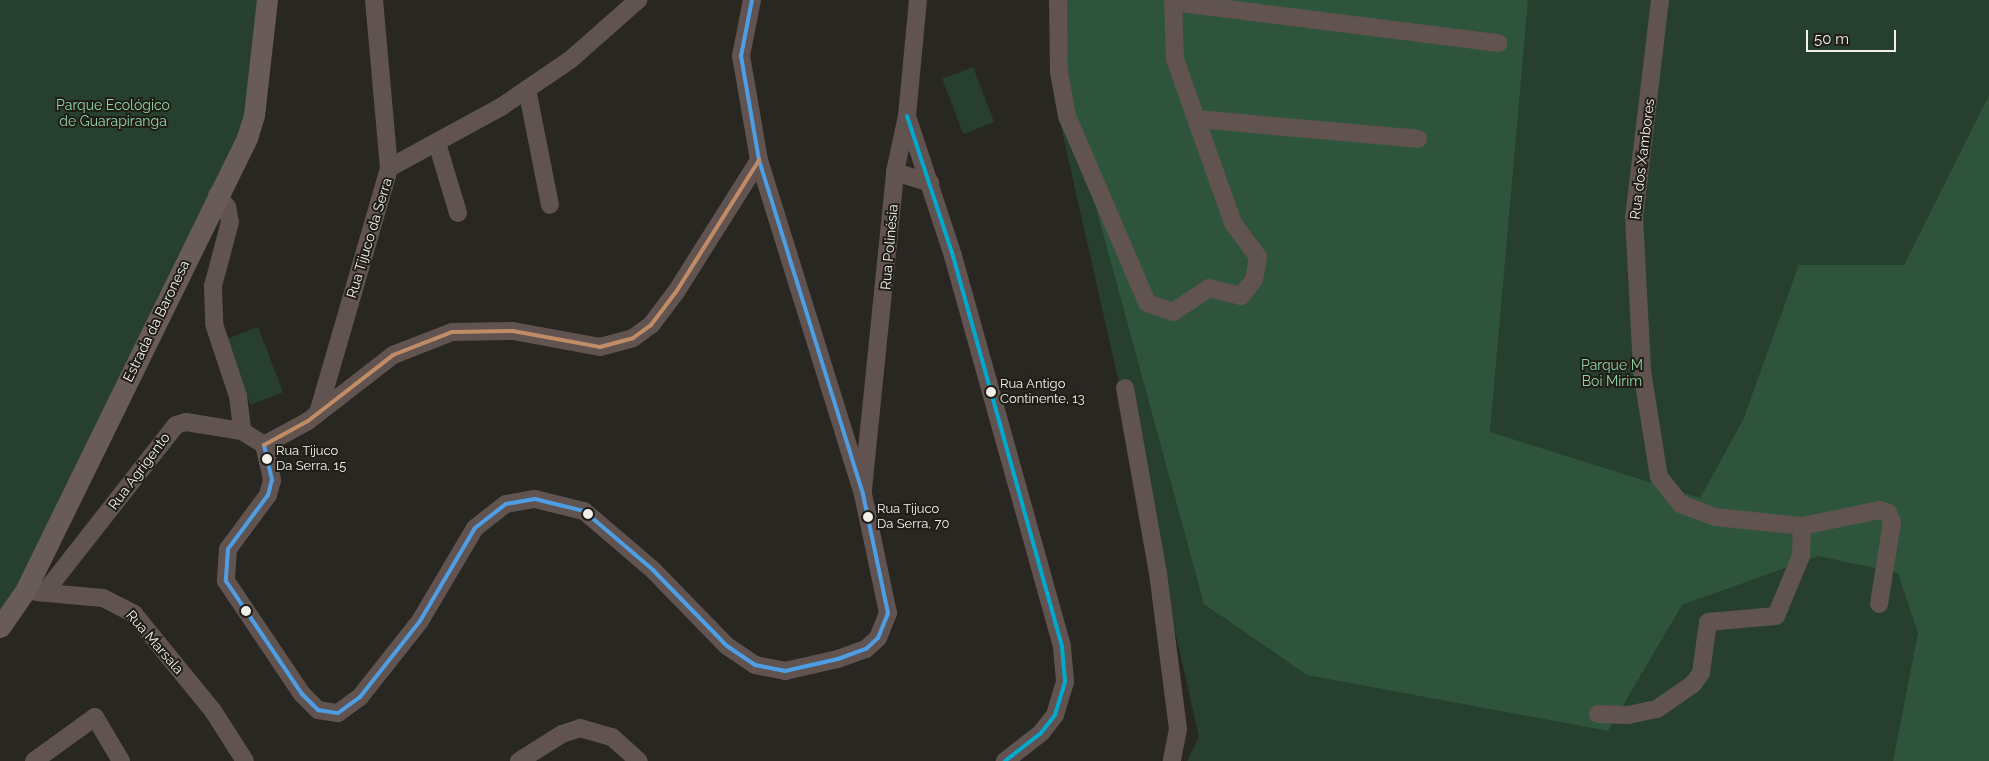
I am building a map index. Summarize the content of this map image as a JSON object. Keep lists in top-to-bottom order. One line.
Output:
{"streets":{"main road":["Estrada da Baronesa"],"street":["Rua dos Xambores","Rua Tijuco da Serra","Rua Polinésia","Rua Agrigento","Rua Marsala"]},"crossings":[["Estrada da Baronesa","Rua Agrigento"],["Estrada da Baronesa","Rua Marsala"],["Rua Agrigento","Rua Marsala"]],"parks":["Parque Ecológico de Guarapiranga","Parque M Boi Mirim"],"places":["Rua Antigo Continente, 13","Rua Tijuco Da Serra, 15","Rua Tijuco Da Serra, 70"],"scale_bar":"50 m"}
